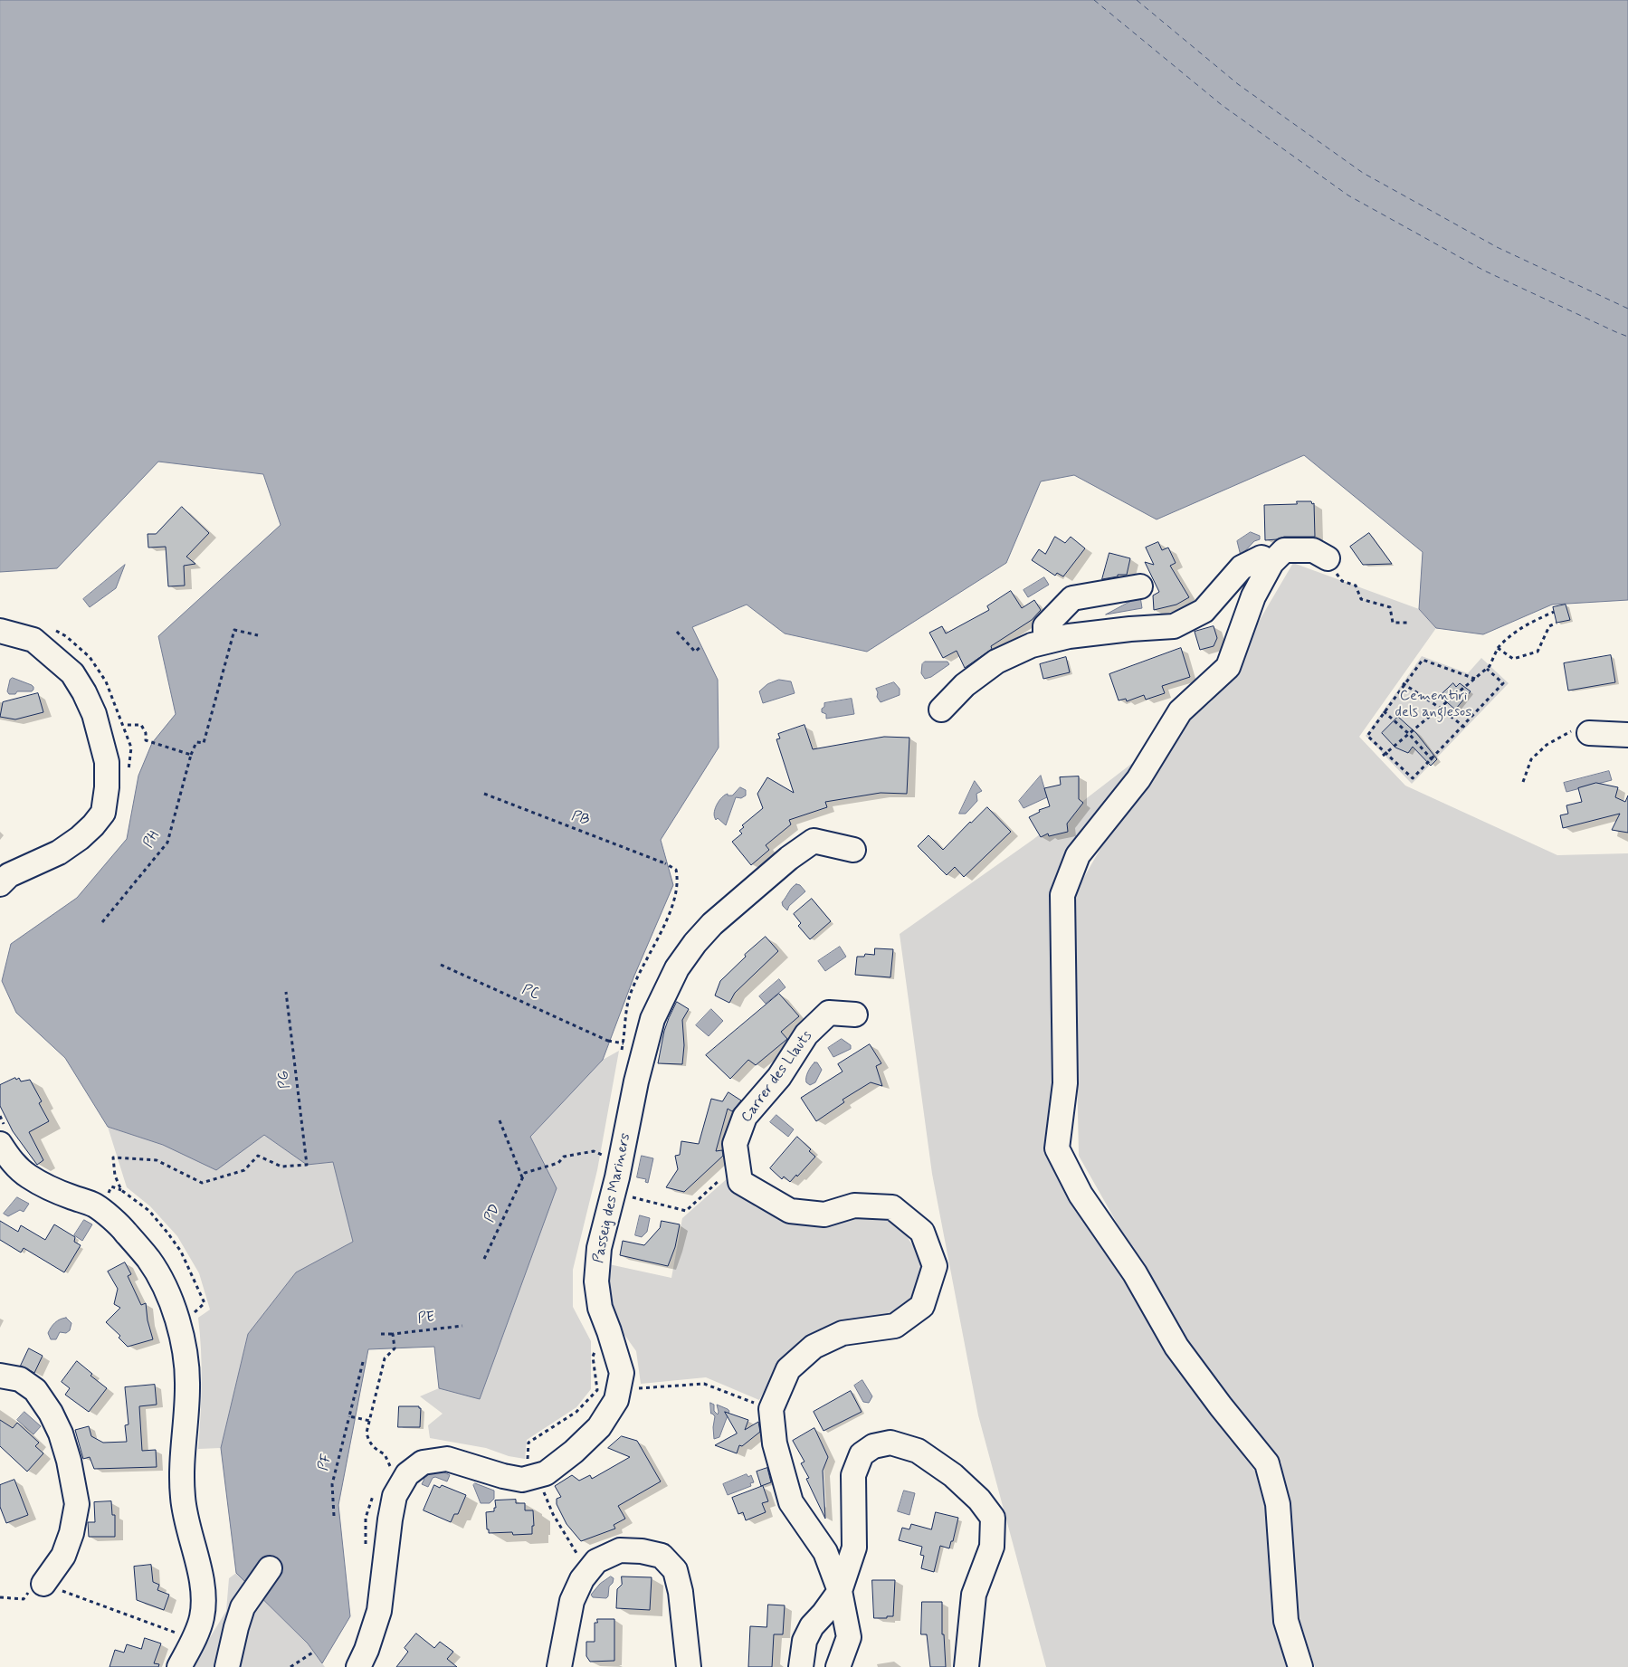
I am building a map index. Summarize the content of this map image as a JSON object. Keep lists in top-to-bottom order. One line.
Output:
{"streets":{"street":["Carrer des Llauts","Passeig des Mariners"],"path":["PB","PH","PC","PG","PD","PE","PF"]},"crossings":[["PB","PC"]],"parks":["Cementiri dels anglesos"]}
